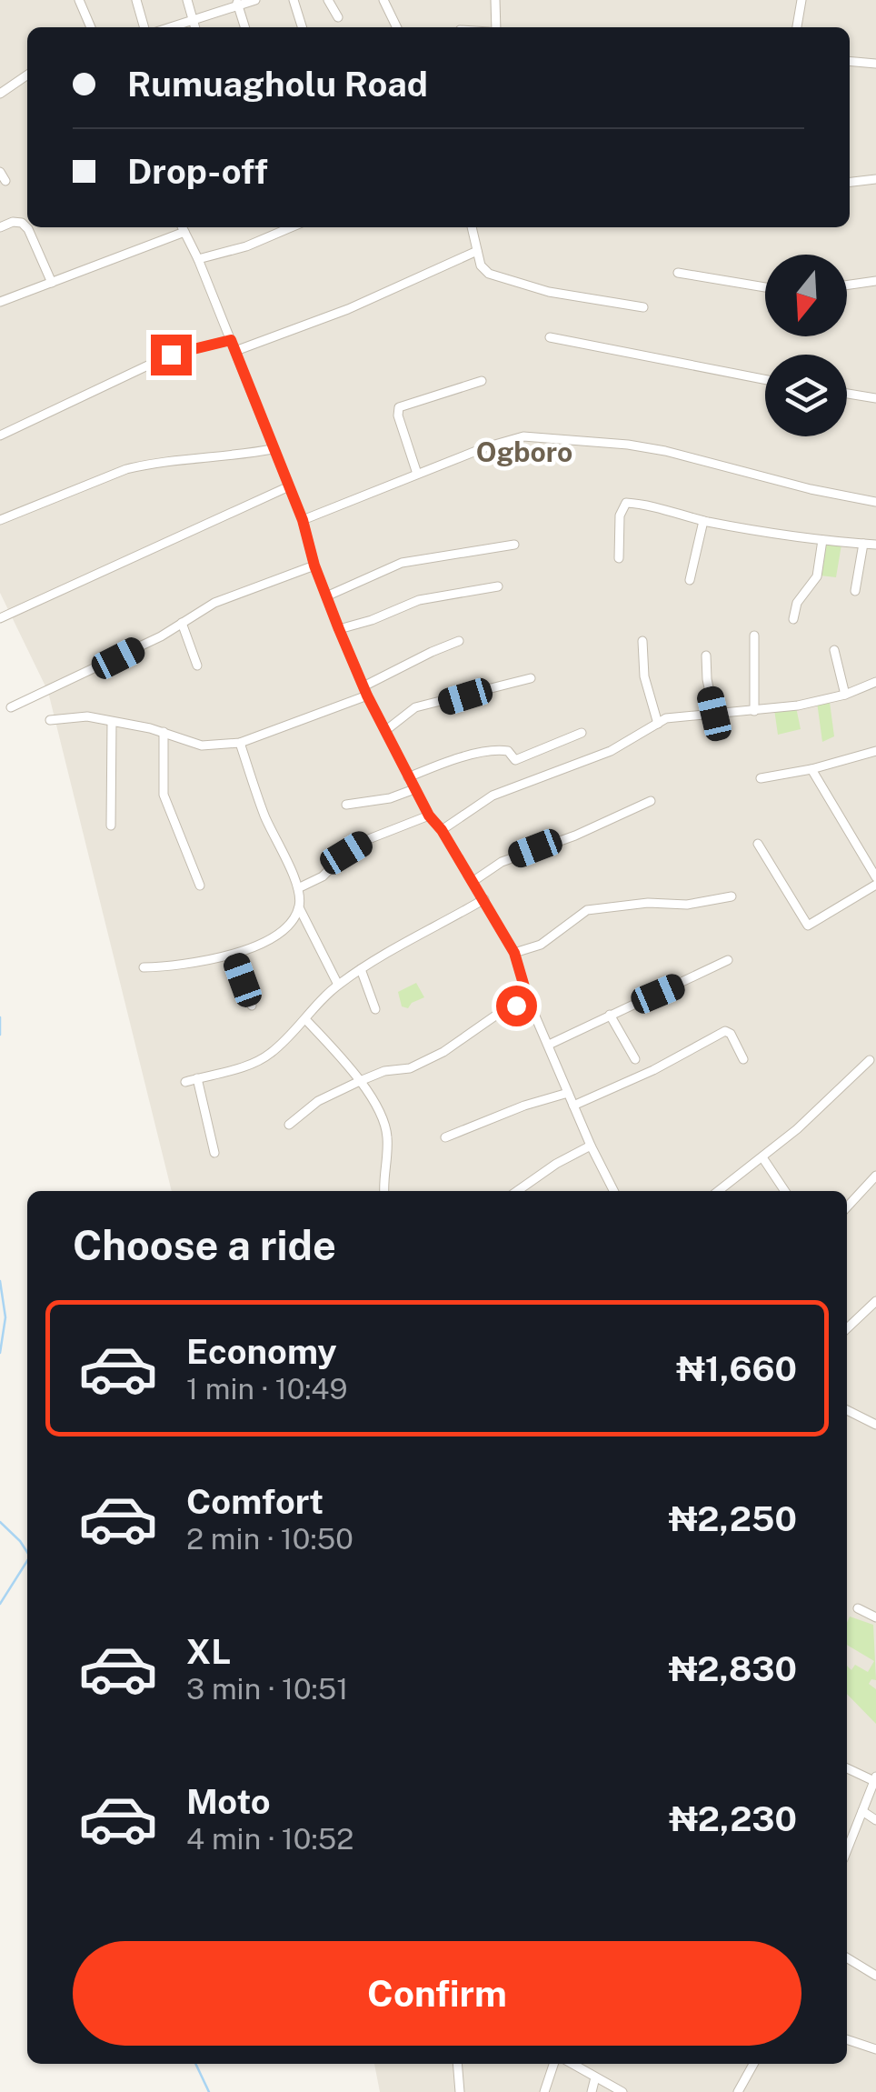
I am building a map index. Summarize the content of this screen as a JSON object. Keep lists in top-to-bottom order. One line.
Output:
{"districts":["Ogboro"],"north":"bottom","page":{"banner":["Rumuagholu Road","Drop-off"],"heading":"Choose a ride","list":[{"name":"Economy","note":"1 min · 10:49","value":"₦1,660"},{"name":"Comfort","note":"2 min · 10:50","value":"₦2,250"},{"name":"XL","note":"3 min · 10:51","value":"₦2,830"},{"name":"Moto","note":"4 min · 10:52","value":"₦2,230"}],"buttons":"Confirm"}}
